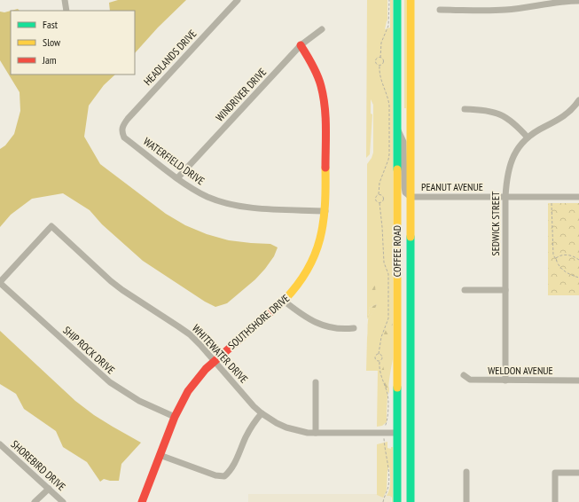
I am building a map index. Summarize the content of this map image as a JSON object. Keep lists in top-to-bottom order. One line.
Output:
{"streets":{"main road":["COFFEE ROAD","SOUTHSHORE DRIVE"],"street":["HEADLANDS DRIVE","WINDRIVER DRIVE","WATERFIELD DRIVE","PEANUT AVENUE","SEDWICK STREET","SHIP ROCK DRIVE","WHITEWATER DRIVE","WELDON AVENUE","SHOREBIRD DRIVE"]},"crossings":[["HEADLANDS DRIVE","WATERFIELD DRIVE"],["WINDRIVER DRIVE","WATERFIELD DRIVE"],["WINDRIVER DRIVE","SOUTHSHORE DRIVE"],["WATERFIELD DRIVE","SOUTHSHORE DRIVE"],["PEANUT AVENUE","SEDWICK STREET"],["PEANUT AVENUE","COFFEE ROAD"],["SEDWICK STREET","WELDON AVENUE"],["COFFEE ROAD","WHITEWATER DRIVE"],["SOUTHSHORE DRIVE","SHIP ROCK DRIVE"],["SOUTHSHORE DRIVE","WHITEWATER DRIVE"],["SHIP ROCK DRIVE","WHITEWATER DRIVE"]],"legend":["Fast","Slow","Jam"]}
